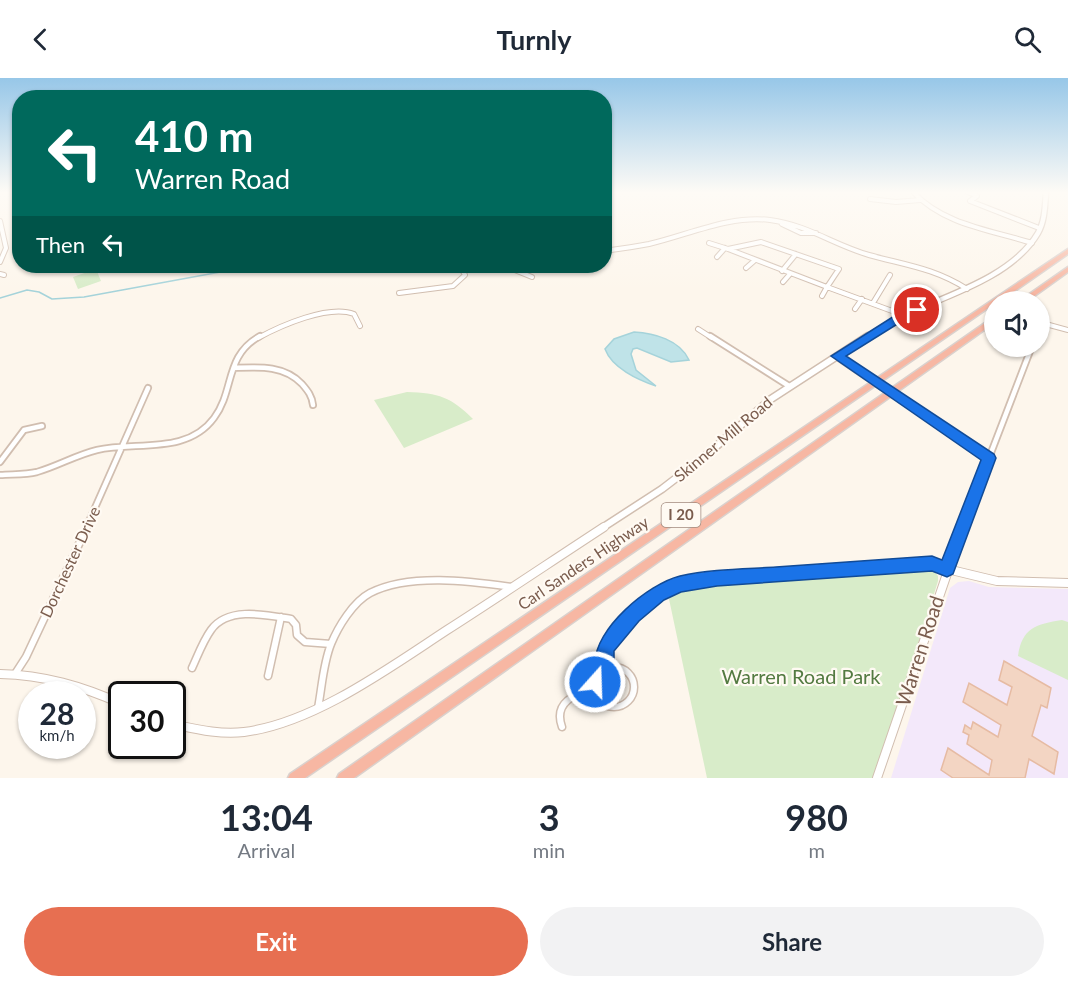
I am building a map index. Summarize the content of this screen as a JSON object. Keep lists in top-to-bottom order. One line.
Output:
{"streets":{"highway":["I 20","Carl Sanders Highway"],"street":["Skinner Mill Road","Dorchester Drive","Warren Road"]},"parks":["Warren Road Park"],"page":{"header":"Turnly","turn":["410 m","Warren Road"],"then":"Then","speed":"28 km/h","limit":"30","eta":["13:04","Arrival","3","min","980","m"],"buttons":["Exit","Share"]}}
